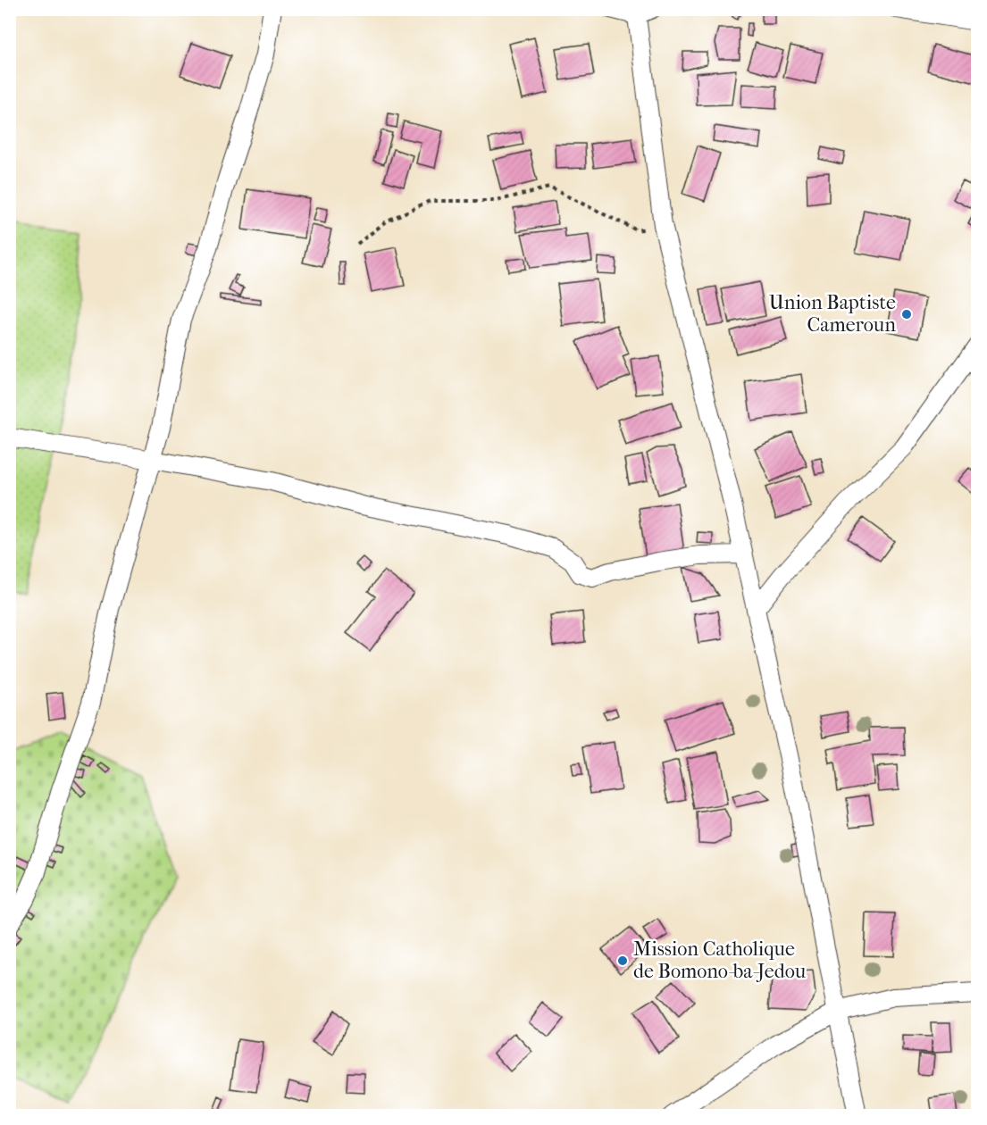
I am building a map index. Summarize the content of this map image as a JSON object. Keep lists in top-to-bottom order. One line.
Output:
{"places":["Union Baptiste Cameroun","Mission Catholique de Bomono-ba-Jedou"]}
